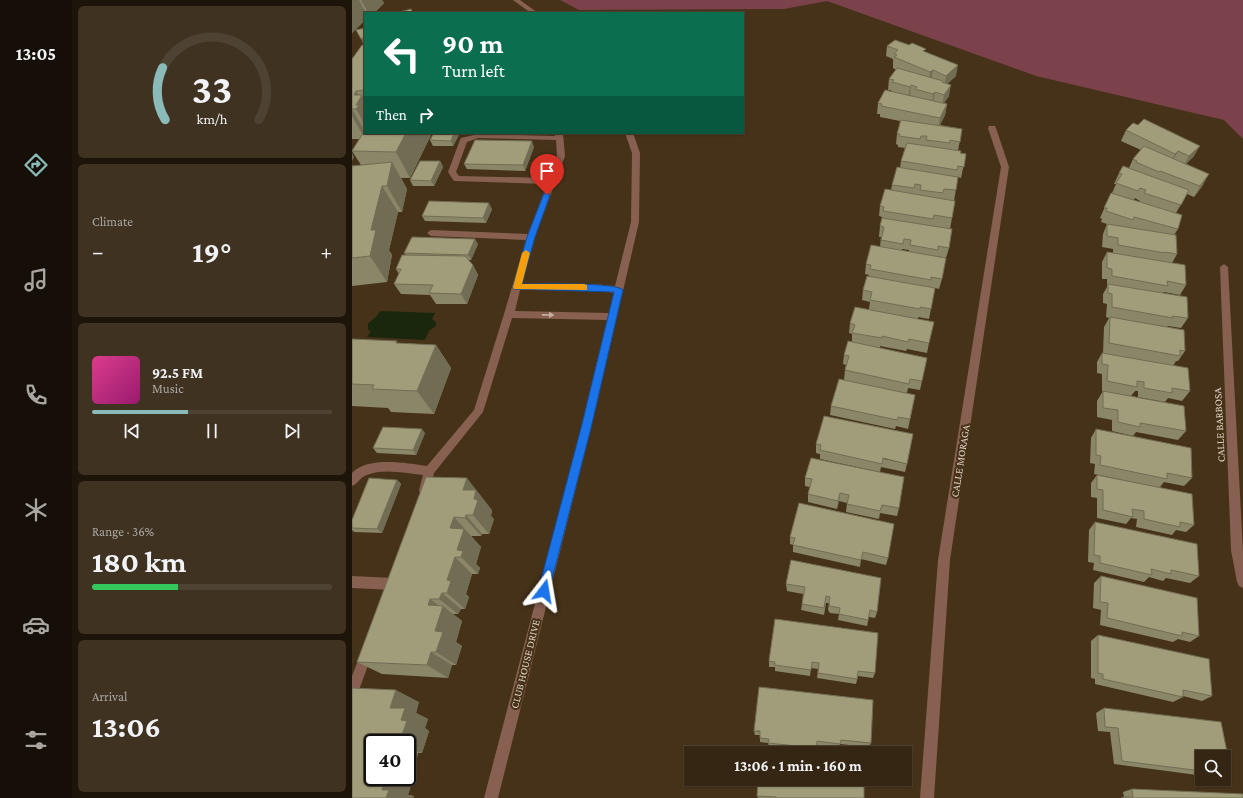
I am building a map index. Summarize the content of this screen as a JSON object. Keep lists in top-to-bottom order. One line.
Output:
{"streets":{"street":["CALLE BARBOSA","CALLE MORAGA","CLUB HOUSE DRIVE"]},"page":{"tabs":"13:05","turn":["90 m","Turn left"],"then":"Then","tile":["Climate",["Range · 36%","180 km"],["Arrival","13:06"]],"heat":["−","19°","+"],"song":["92.5 FM","Music"],"limit":"40","trip":"13:06 · 1 min · 160 m","gauge":["33","km/h"]}}
